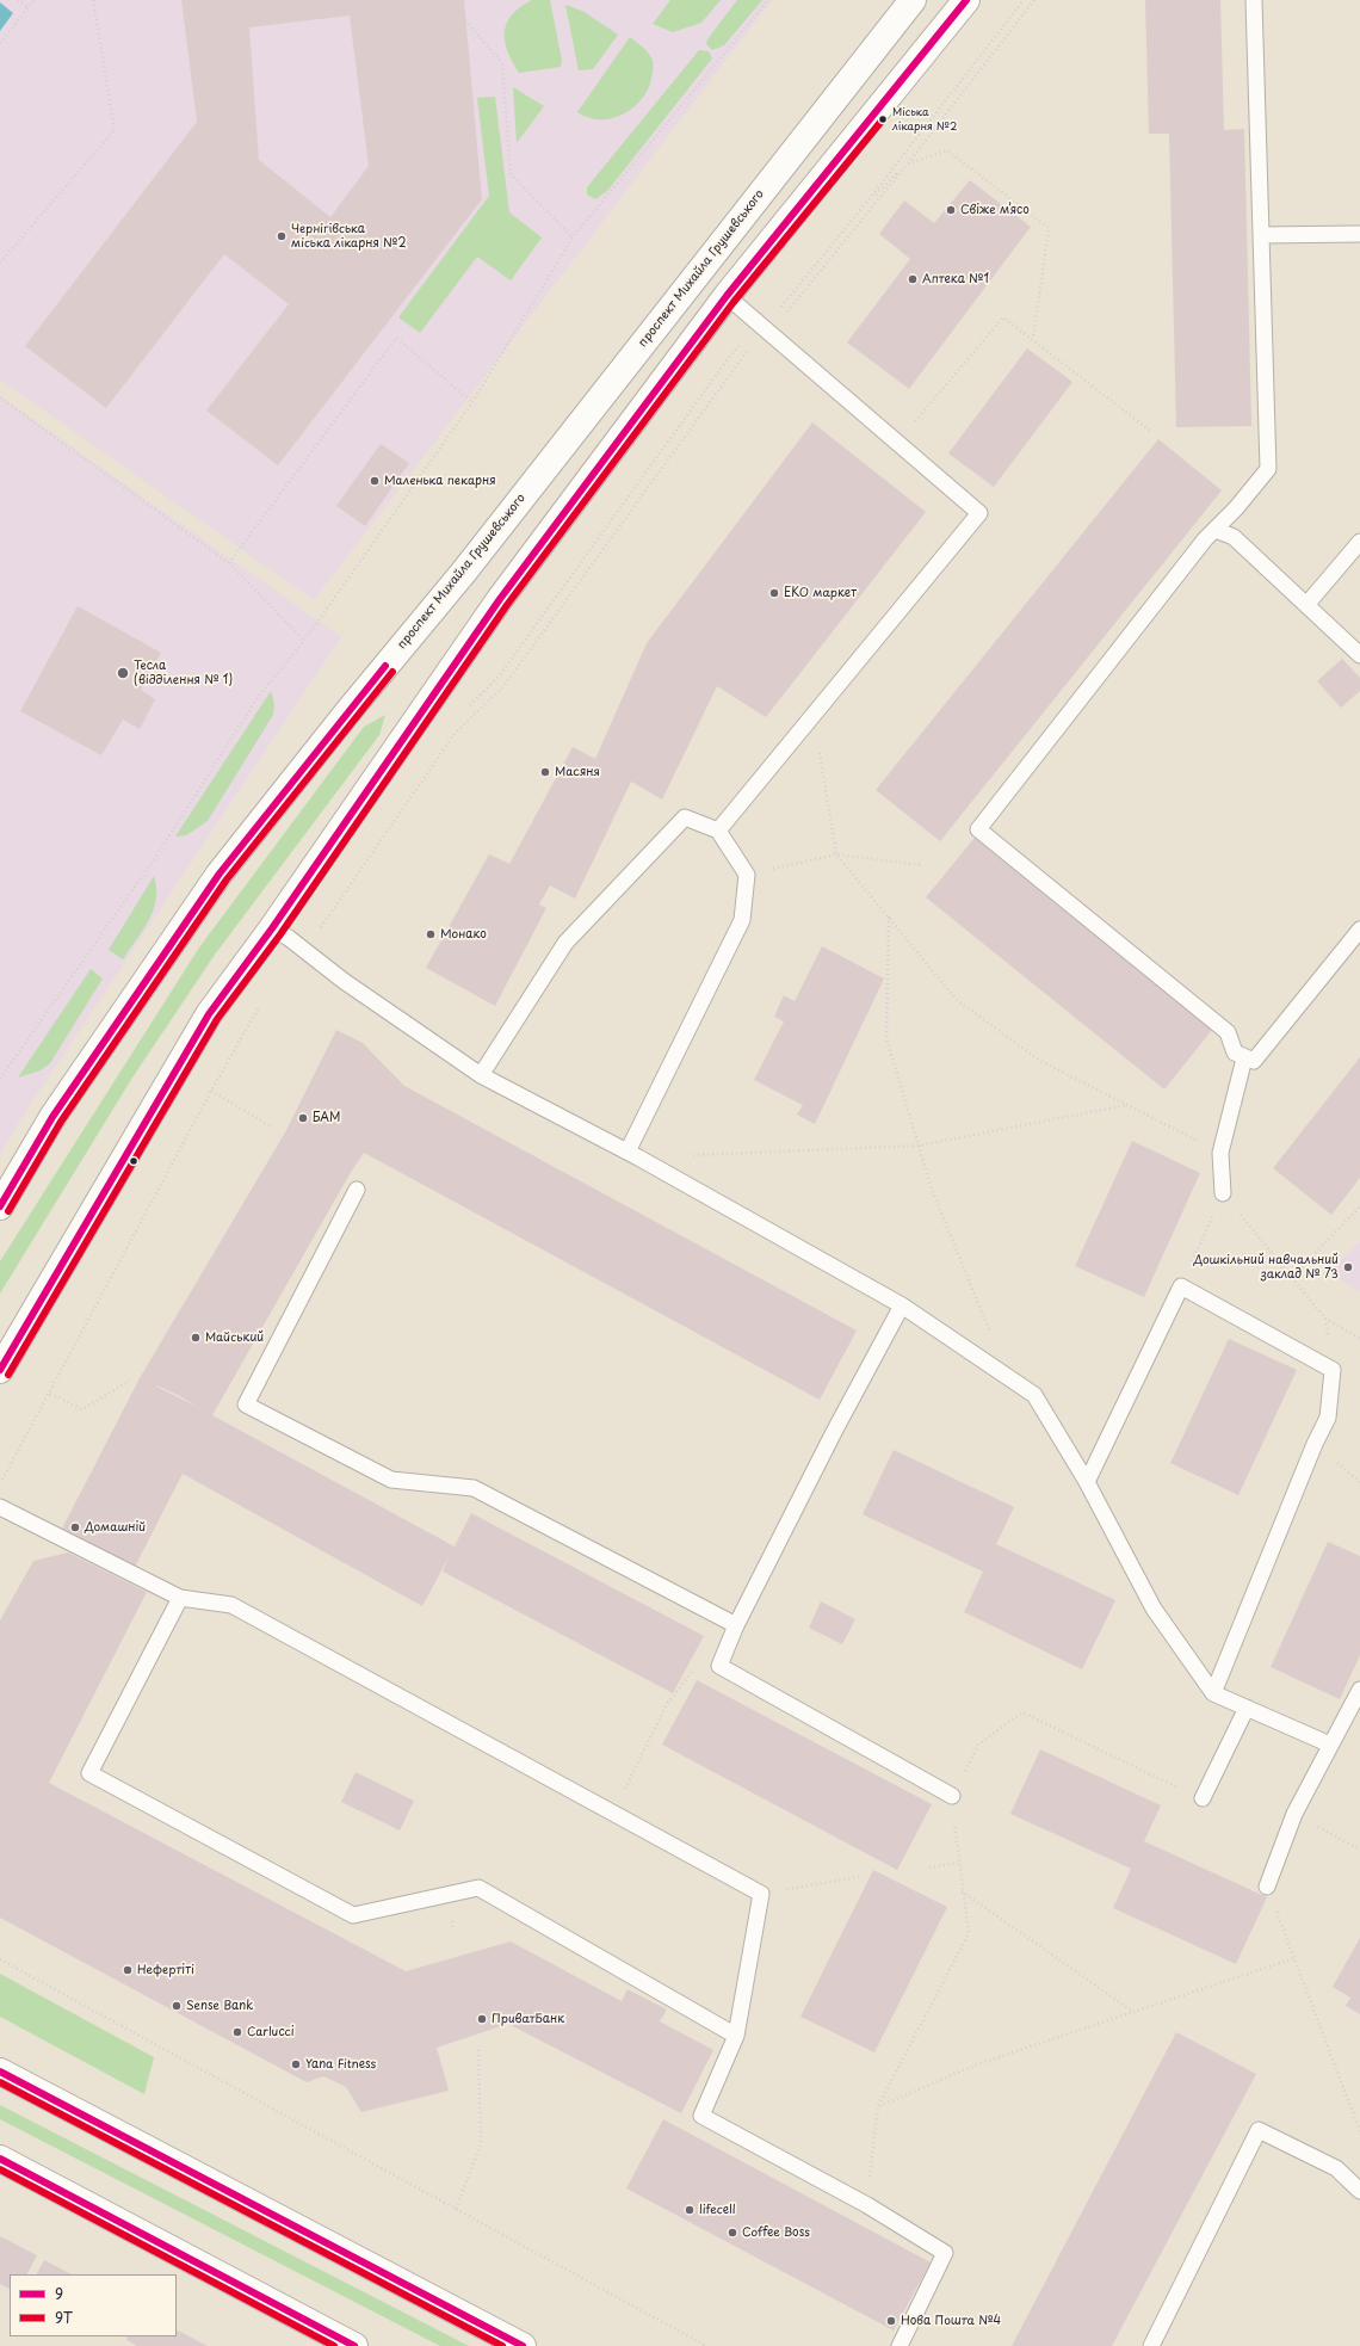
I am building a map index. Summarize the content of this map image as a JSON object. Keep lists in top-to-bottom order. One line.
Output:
{"streets":{"main road":["проспект Михайла Грушевського"]},"places":["Міська лікарня №2","Свіже м’ясо","Чернігівська міська лікарня №2","Аптека №1","Маленька пекарня","ЕКО маркет","Тесла (відділення № 1)","Масяня","Монако","БАМ","Дошкільний навчальний заклад № 73","Майський","Домашній","Нефертіті","Sense Bank","ПриватБанк","Carlucci","Yana Fitness","lifecell","Coffee Boss","Нова Пошта №4"],"lines":["transit line 9","transit line 9Т"],"legend":["9","9Т"]}
